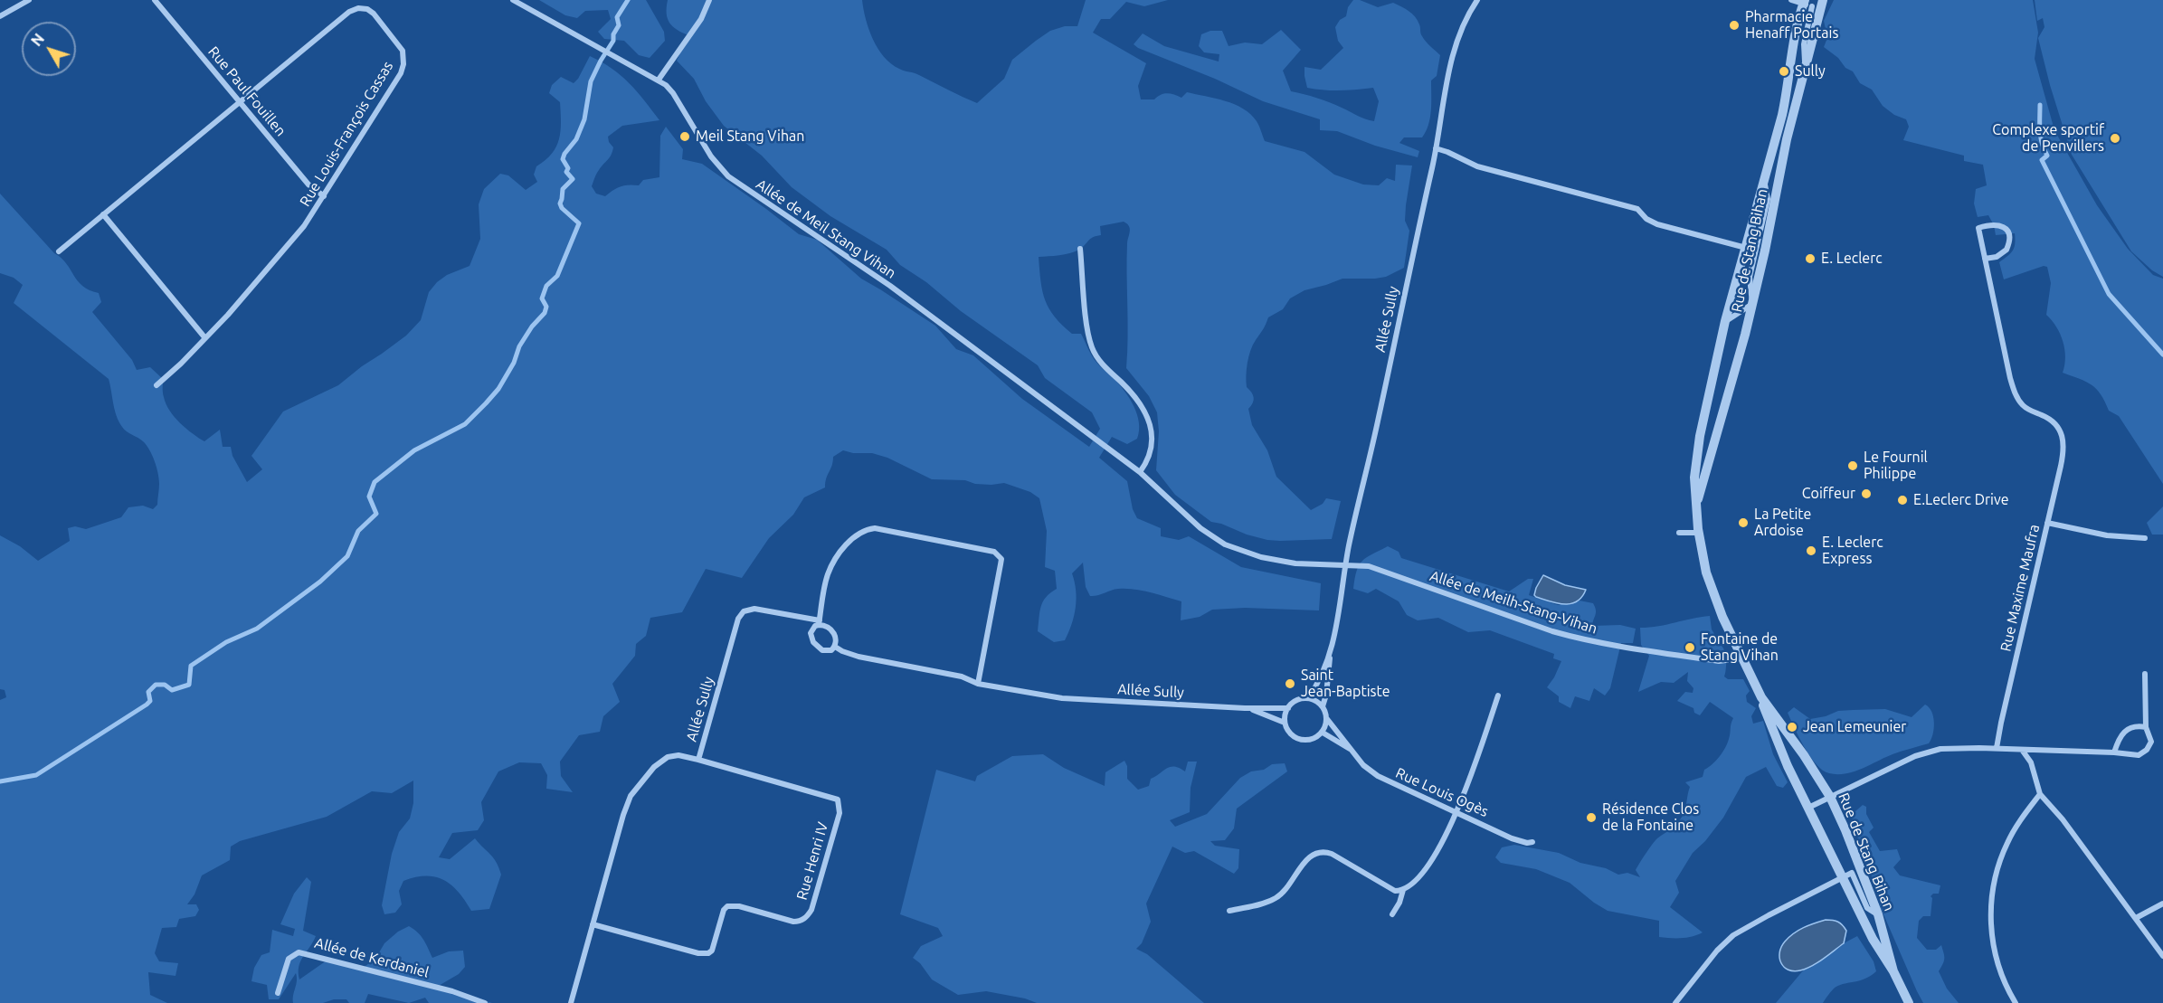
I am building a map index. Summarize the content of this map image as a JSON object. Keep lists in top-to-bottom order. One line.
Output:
{"streets":{"street":["Rue Paul Fouillen","Rue Louis-François Cassas","Allée de Meil Stang Vihan","Rue de Stang Bihan","Allée Sully","Rue Maxime Maufra","Allée de Meilh-Stang-Vihan","Rue Louis Ogès","Rue Henri IV","Allée de Kerdaniel"]},"crossings":[["Rue Paul Fouillen","Rue Louis-François Cassas"],["Allée de Meil Stang Vihan","Allée Sully"],["Allée de Meil Stang Vihan","Allée de Meilh-Stang-Vihan"],["Rue de Stang Bihan","Allée de Meilh-Stang-Vihan"],["Allée Sully","Allée de Meilh-Stang-Vihan"],["Allée Sully","Rue Louis Ogès"],["Allée Sully","Rue Henri IV"]],"places":["Pharmacie Henaff Portais","Sully","Meil Stang Vihan","Complexe sportif de Penvillers","E. Leclerc","Le Fournil Philippe","Coiffeur","E.Leclerc Drive","La Petite Ardoise","E. Leclerc Express","Fontaine de Stang Vihan","Saint Jean-Baptiste","Jean Lemeunier","Résidence Clos de la Fontaine"],"north":"top left"}
